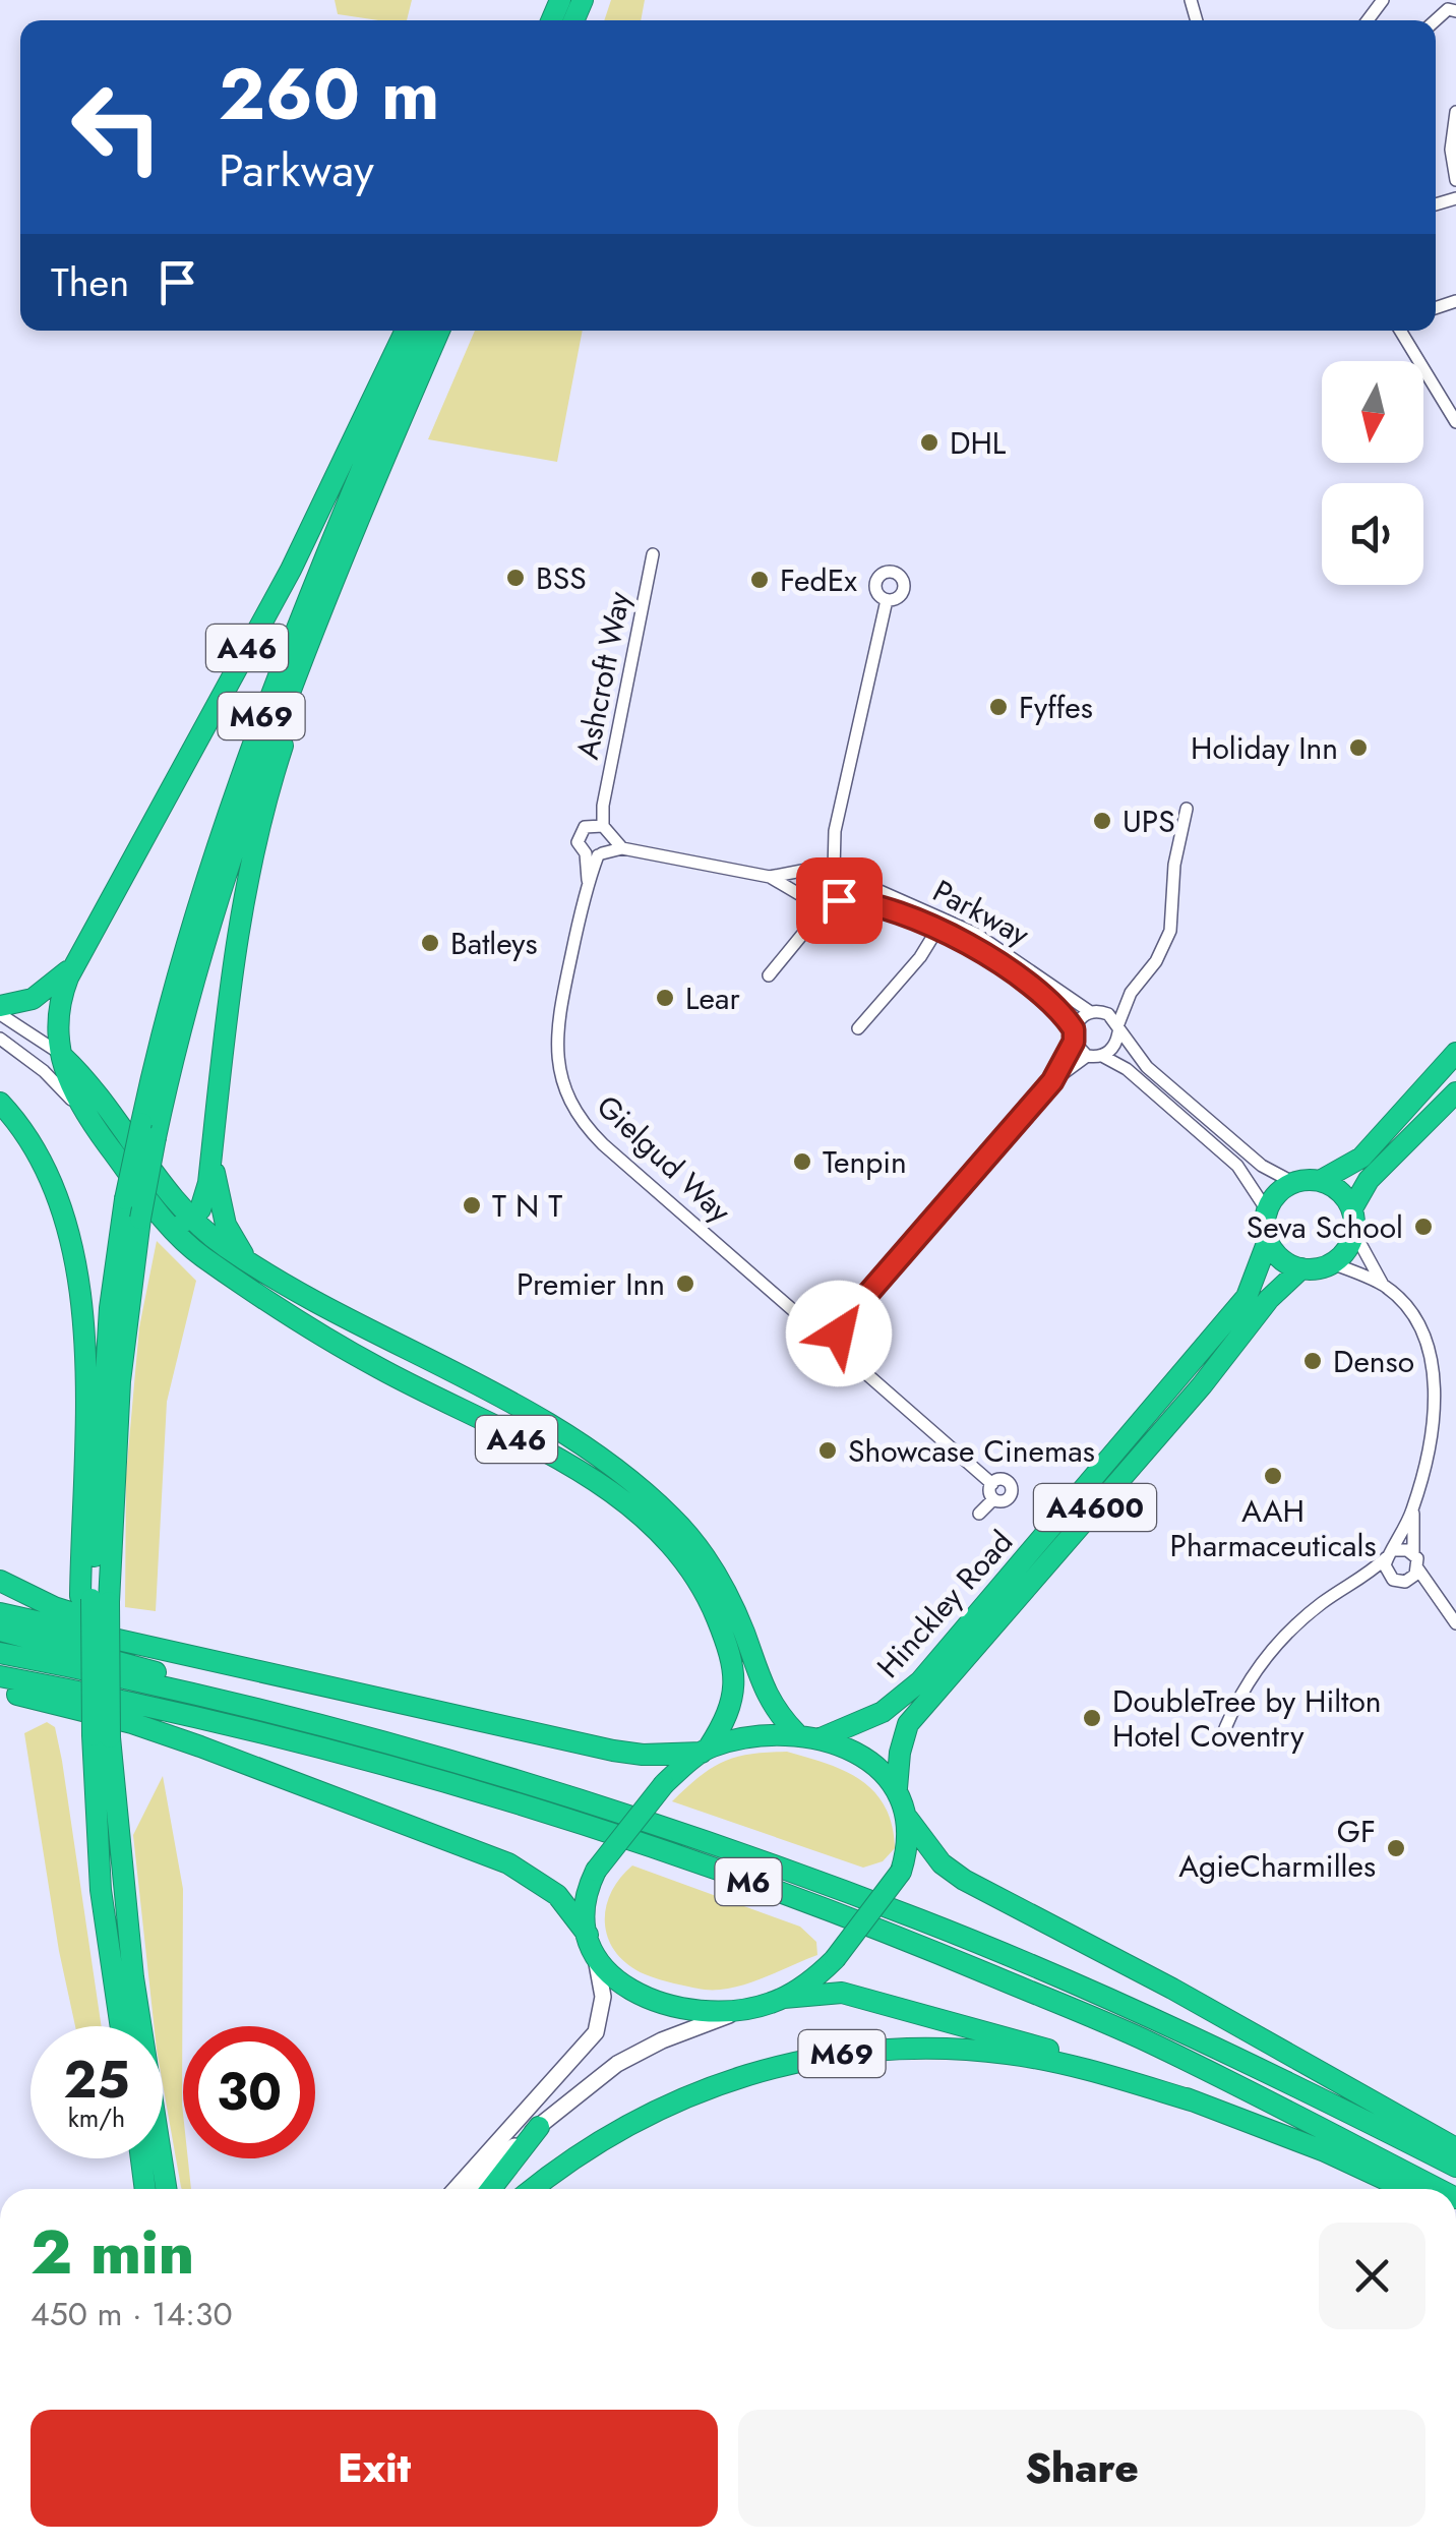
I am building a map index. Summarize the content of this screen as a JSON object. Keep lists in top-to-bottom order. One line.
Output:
{"streets":{"highway":["A46","M69","A4600","Hinckley Road","M6"],"street":["Ashcroft Way","Parkway","Gielgud Way"]},"crossings":[["A46","M69"],["A46","Hinckley Road"],["Ashcroft Way","Gielgud Way"]],"places":["DHL","BSS","FedEx","Fyffes","Holiday Inn","UPS","Batleys","Lear","Tenpin","T N T","Seva School","Premier Inn","Denso","Showcase Cinemas","AAH Pharmaceuticals","DoubleTree by Hilton Hotel Coventry","GF AgieCharmilles"],"north":"bottom","page":{"turn":["260 m","Parkway"],"then":"Then","speed":"25 km/h","limit":"30","heading":["2 min","450 m · 14:30"],"buttons":["Exit","Share"]}}
